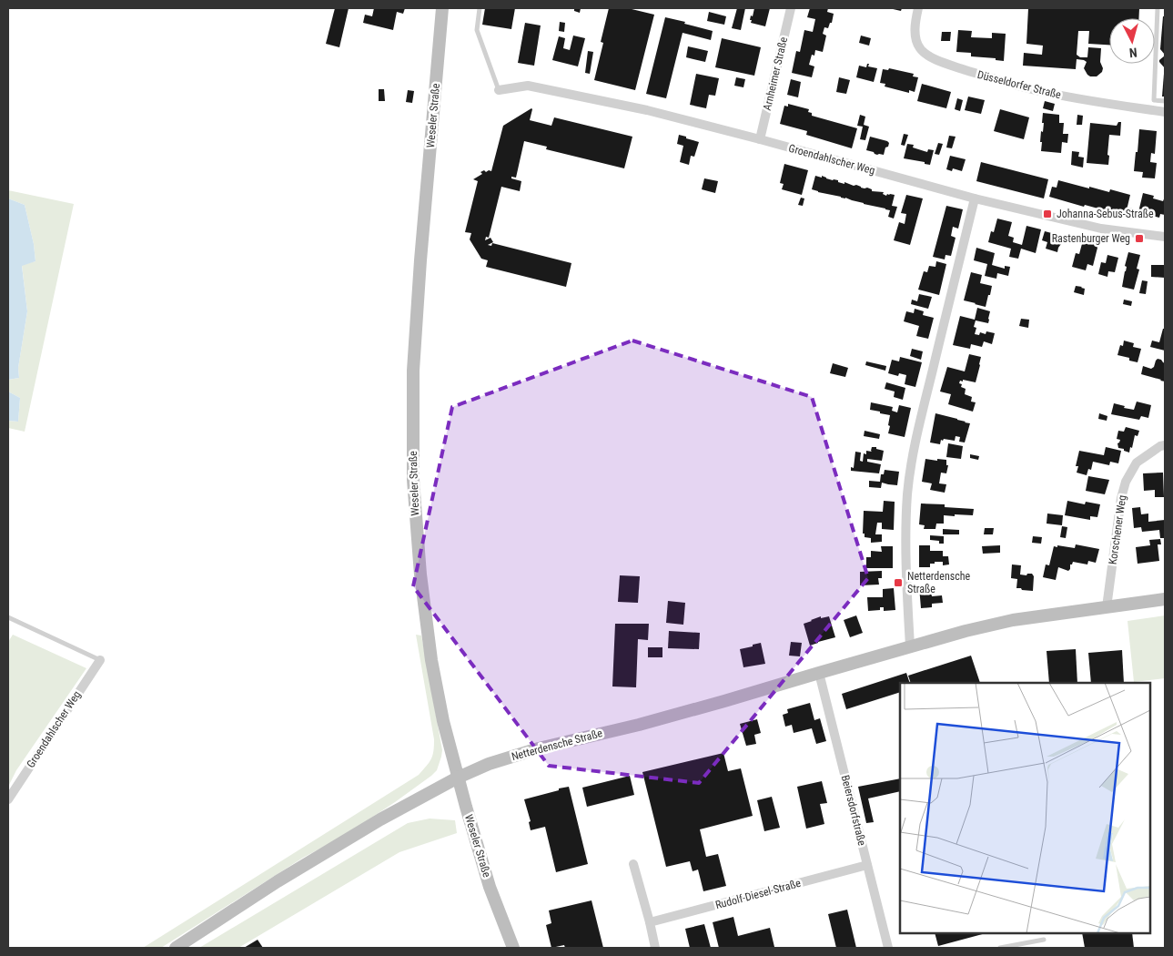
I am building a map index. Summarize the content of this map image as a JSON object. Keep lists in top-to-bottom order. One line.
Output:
{"streets":{"main road":["Weseler Straße","Netterdensche Straße"],"street":["Arnheimer Straße","Düsseldorfer Straße","Groendahlscher Weg","Korschener Weg","Beiersdorfstraße","Rudolf-Diesel-Straße"]},"crossings":[["Arnheimer Straße","Groendahlscher Weg"],["Weseler Straße","Netterdensche Straße"],["Korschener Weg","Netterdensche Straße"],["Netterdensche Straße","Beiersdorfstraße"],["Beiersdorfstraße","Rudolf-Diesel-Straße"]],"places":{"transit":["Johanna-Sebus-Straße","Rastenburger Weg","Netterdensche Straße"]},"north":"bottom"}
